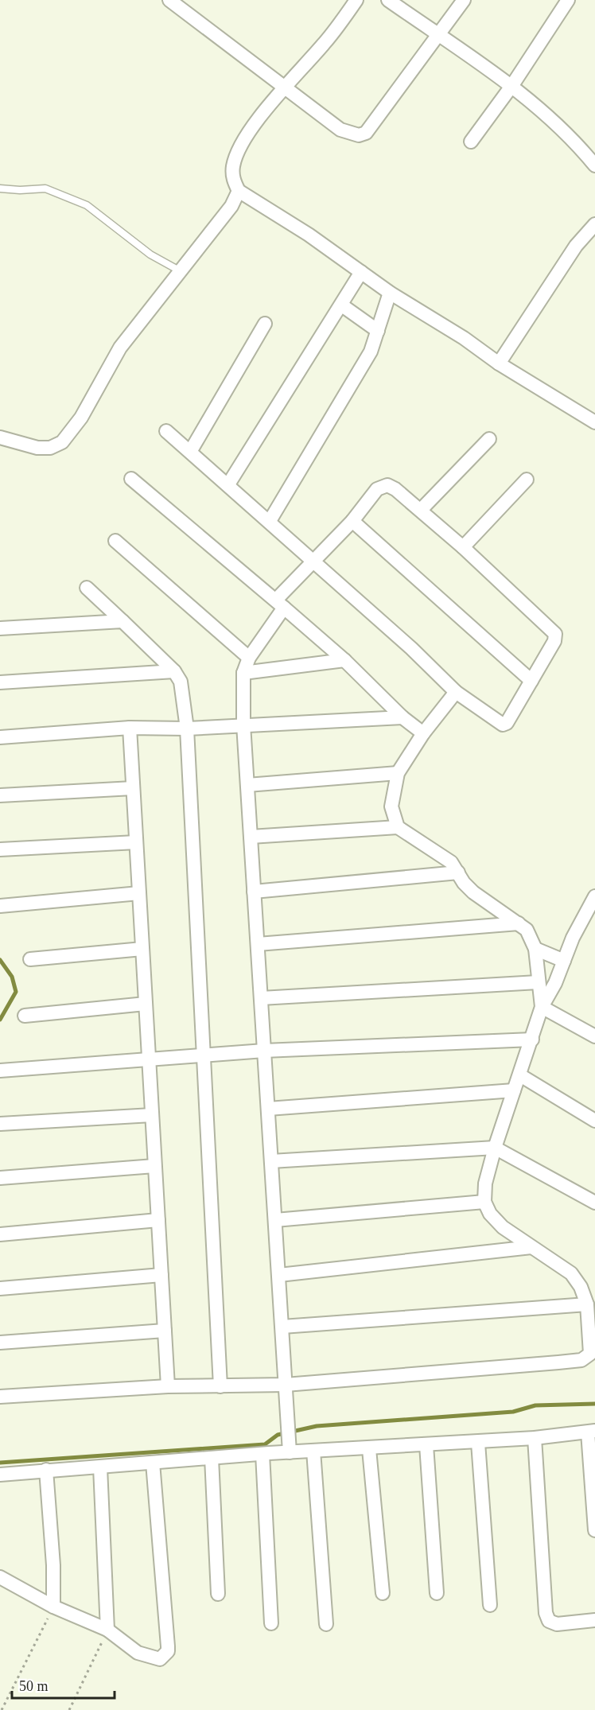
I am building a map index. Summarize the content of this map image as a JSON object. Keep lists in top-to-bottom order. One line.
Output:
{"scale_bar":"50 m"}
